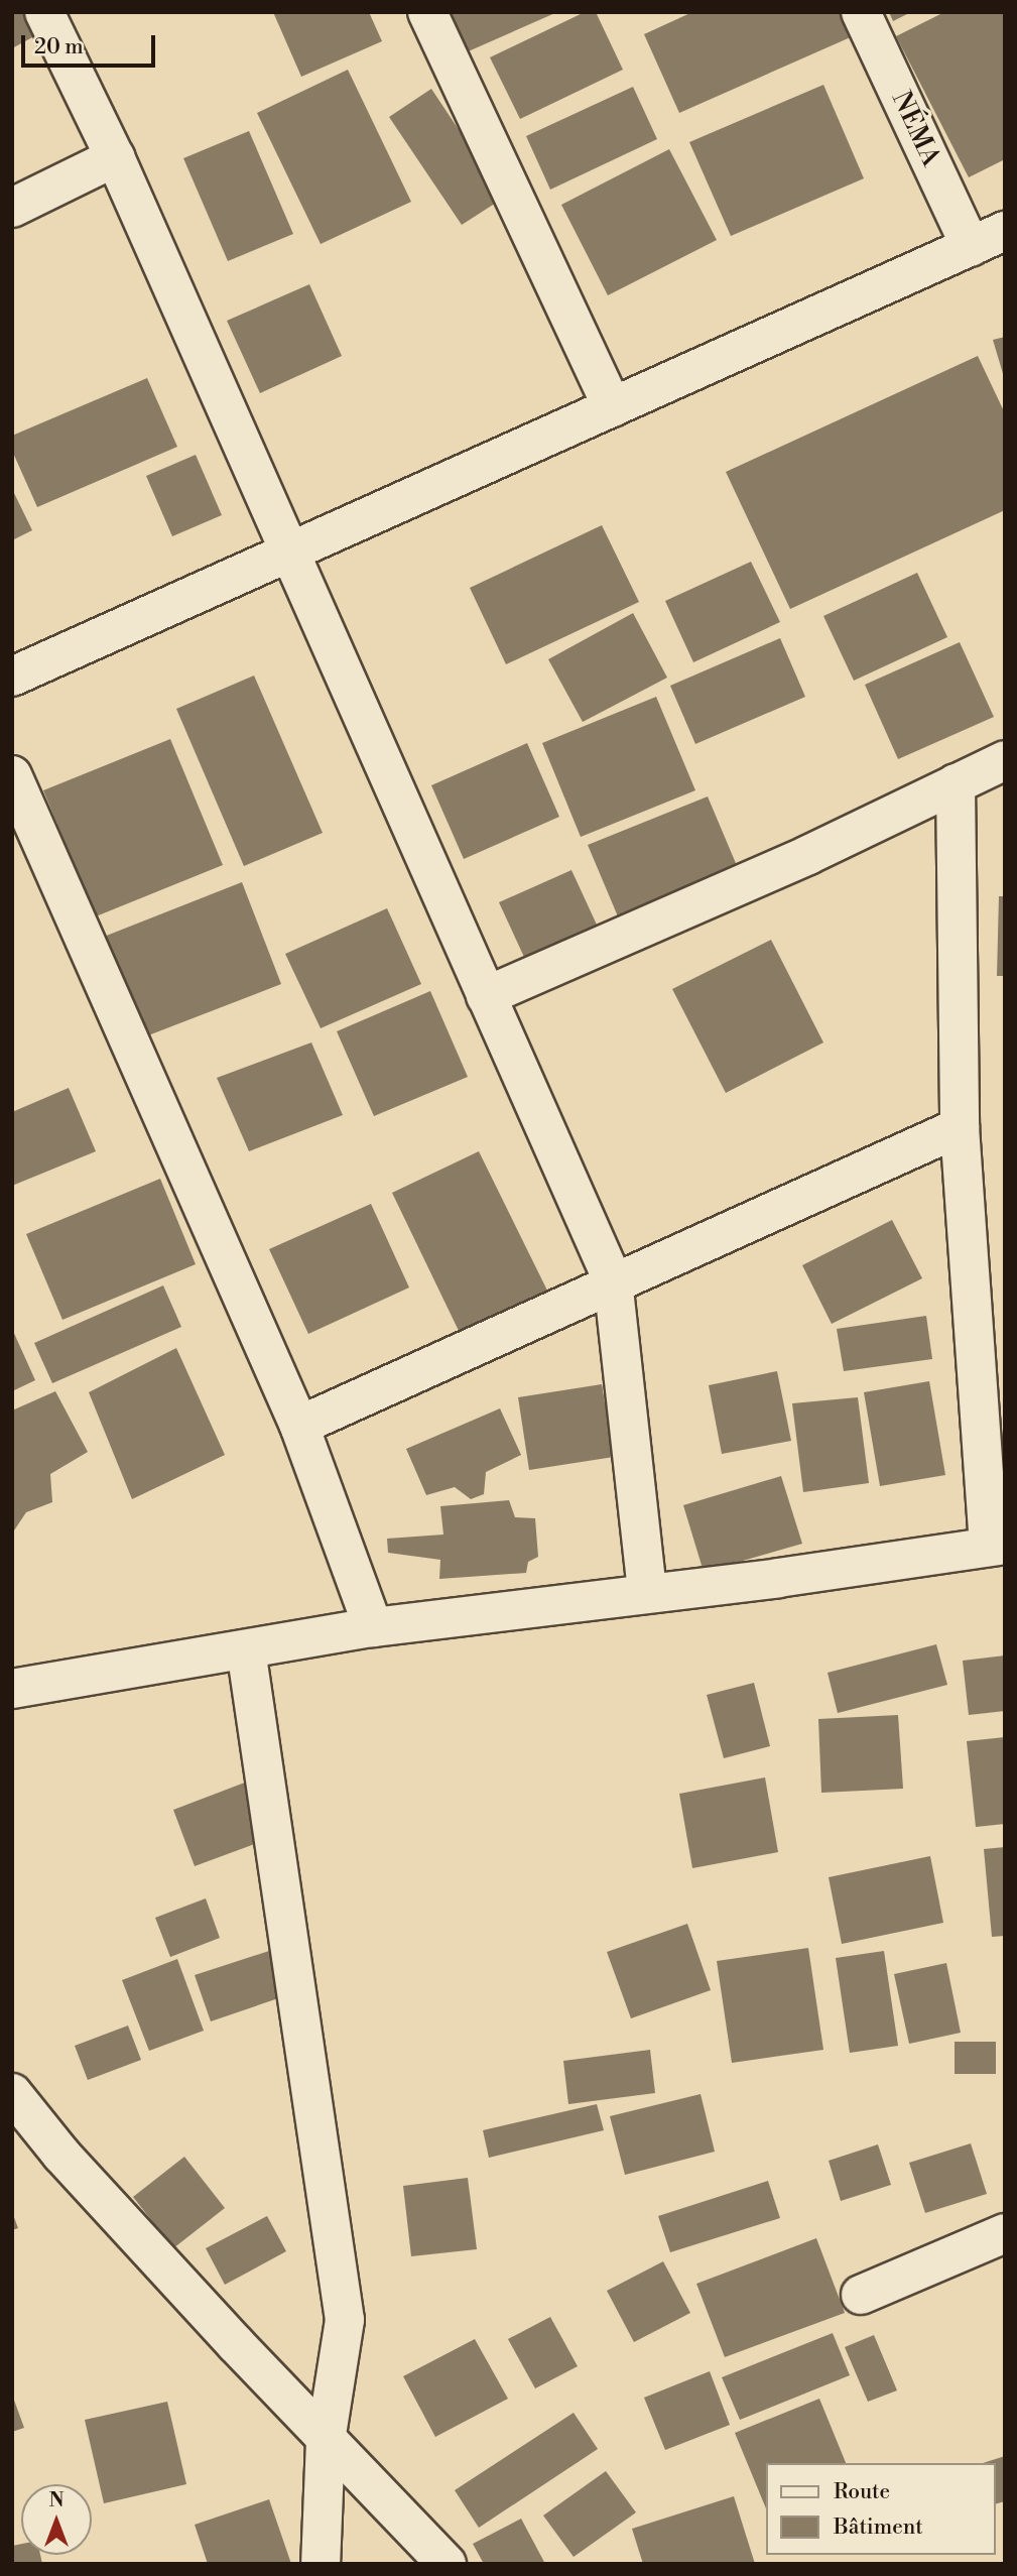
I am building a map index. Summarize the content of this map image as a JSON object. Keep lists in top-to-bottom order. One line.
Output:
{"streets":{"street":["NÉMA"]},"legend":["Route","Bâtiment"],"scale_bar":"20 m","north":"top"}
